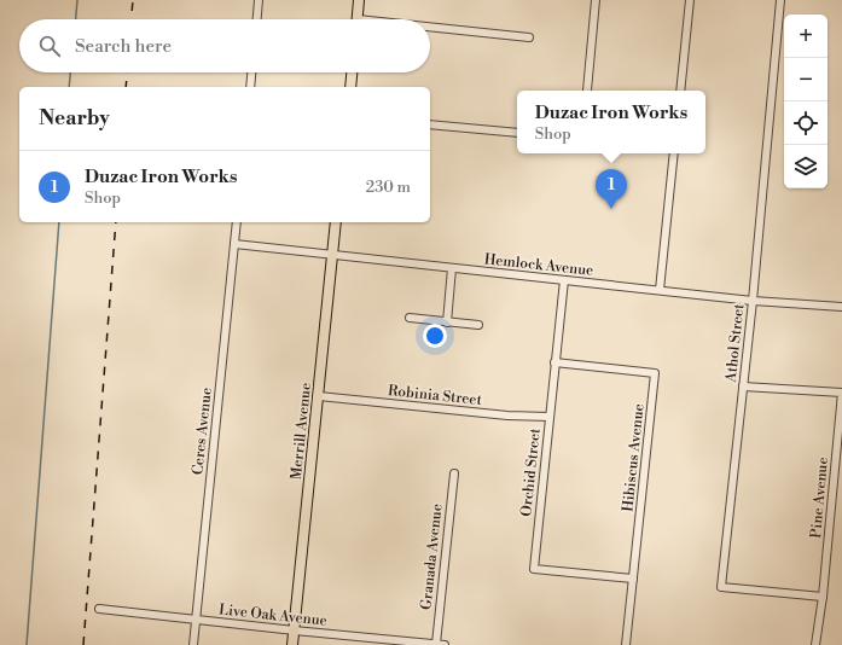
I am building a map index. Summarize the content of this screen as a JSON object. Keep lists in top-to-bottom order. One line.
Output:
{"streets":{"main road":["Merrill Avenue"],"street":["Hemlock Avenue","Athol Street","Robinia Street","Ceres Avenue","Hibiscus Avenue","Orchid Street","Pine Avenue","Granada Avenue","Live Oak Avenue"]},"crossings":[["Hemlock Avenue","Athol Street"],["Hemlock Avenue","Ceres Avenue"],["Hemlock Avenue","Merrill Avenue"],["Hemlock Avenue","Orchid Street"],["Athol Street","Pine Avenue"],["Robinia Street","Merrill Avenue"],["Robinia Street","Orchid Street"],["Ceres Avenue","Live Oak Avenue"],["Merrill Avenue","Live Oak Avenue"],["Hibiscus Avenue","Orchid Street"],["Granada Avenue","Live Oak Avenue"]],"page":{"map_buttons":["+","−"],"search":"Search here","heading":"Nearby","popup":["Duzac Iron Works","Shop"],"list":[{"mark":"1","name":"Duzac Iron Works","note":"Shop","value":"230 m"}],"pins":"1"}}
